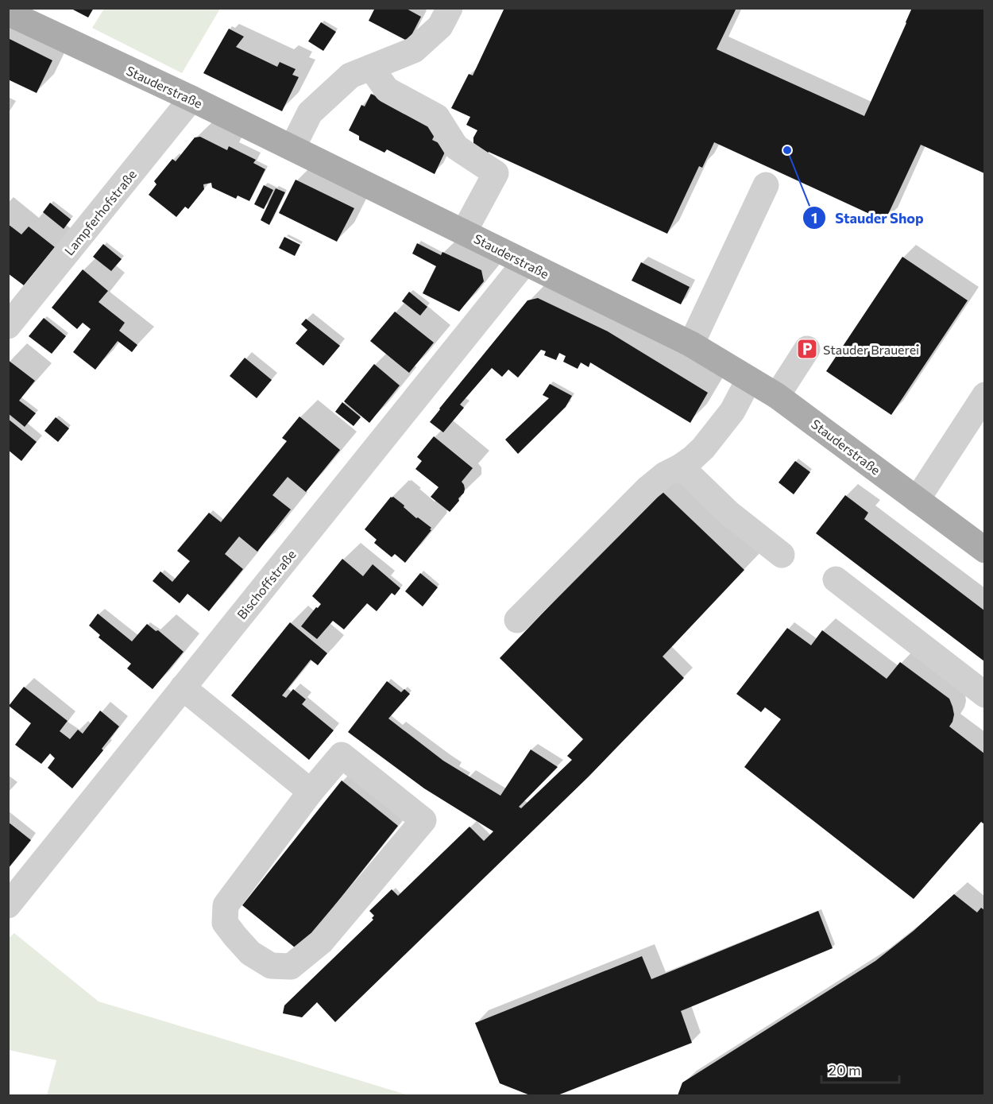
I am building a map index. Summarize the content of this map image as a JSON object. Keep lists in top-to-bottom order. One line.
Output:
{"streets":{"main road":["Stauderstraße"],"street":["Lampferhofstraße","Bischoffstraße"]},"crossings":[["Stauderstraße","Lampferhofstraße"],["Stauderstraße","Bischoffstraße"]],"places":{"other":["Stauder Shop"],"parking":["Stauder Brauerei"]},"scale_bar":"20 m"}
